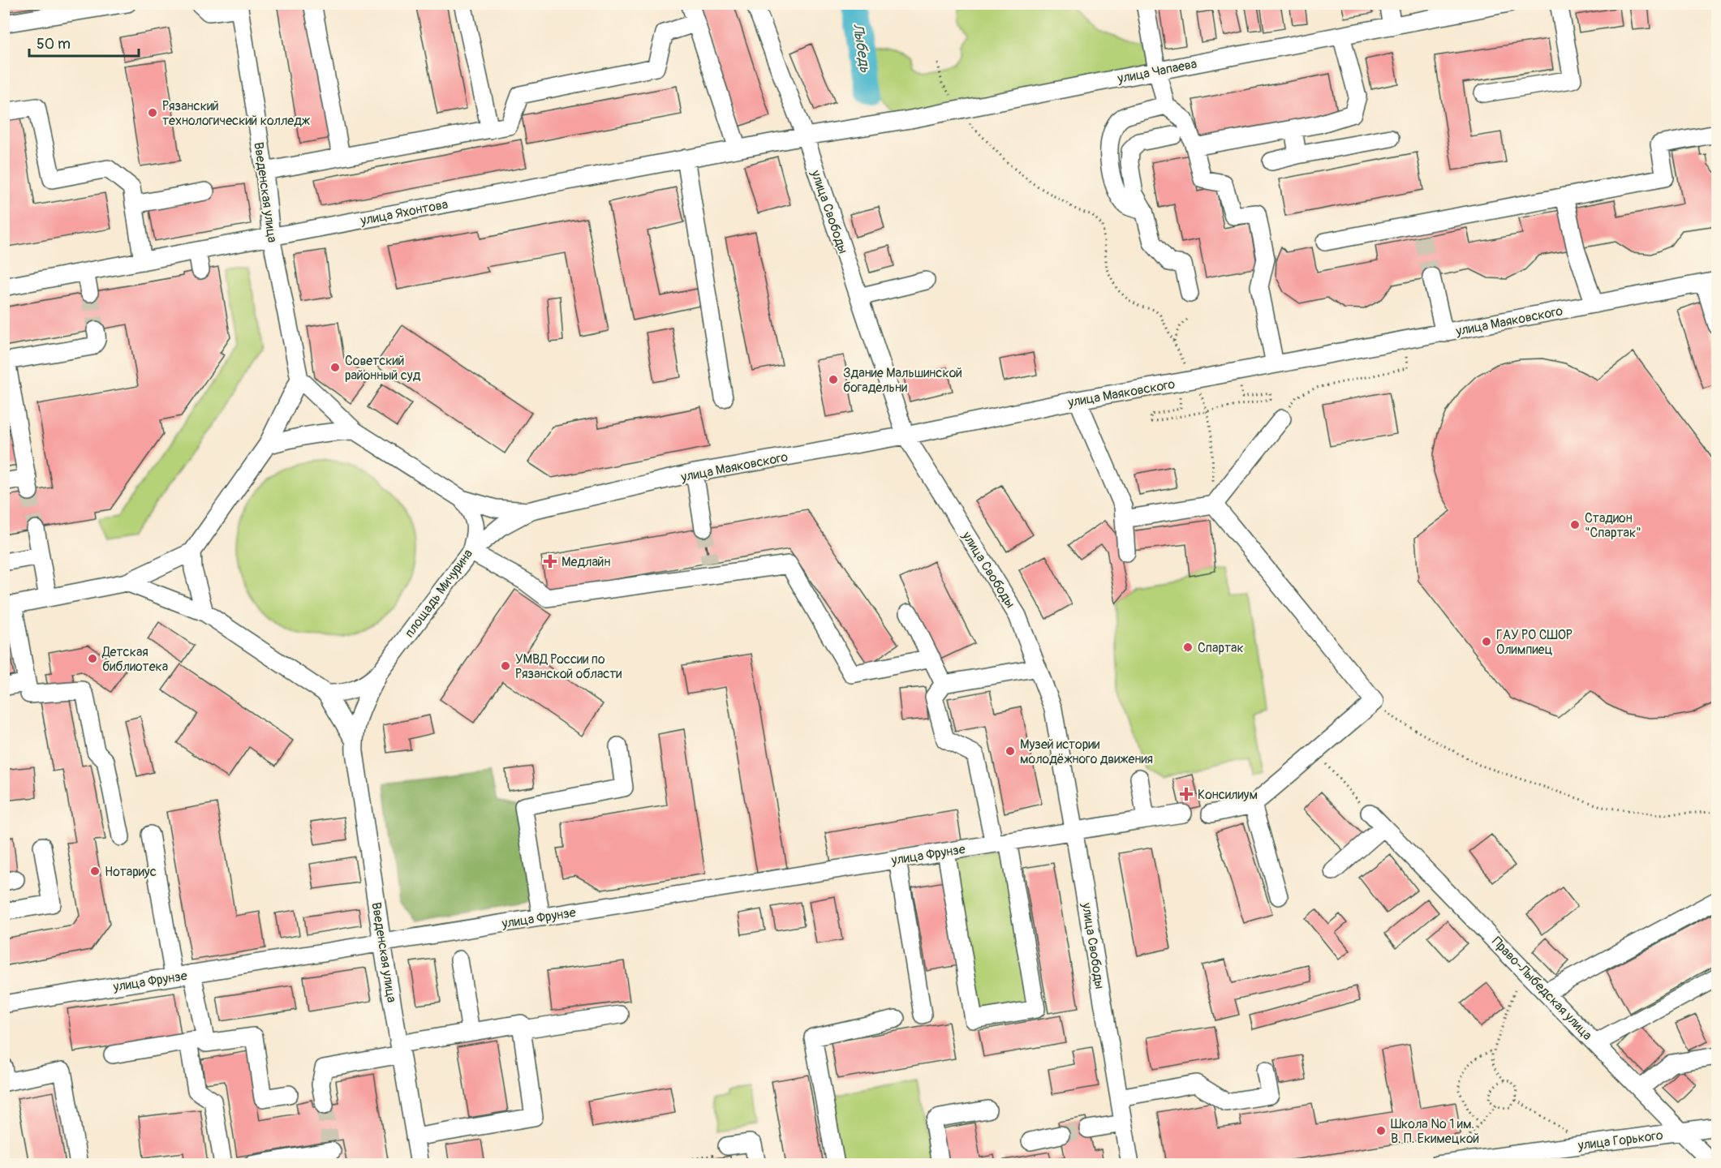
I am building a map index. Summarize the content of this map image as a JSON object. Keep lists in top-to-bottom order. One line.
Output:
{"streets":{"street":["улица Чапаева","Введенская улица","улица Яхонтова","улица Свободы","улица Маяковского","площадь Мичурина","улица Фрунзе","Право-Лыбедская улица","улица Горького"]},"crossings":[["улица Чапаева","улица Яхонтова"],["улица Чапаева","улица Свободы"],["Введенская улица","улица Яхонтова"],["Введенская улица","площадь Мичурина"],["Введенская улица","улица Фрунзе"],["улица Яхонтова","улица Свободы"],["улица Свободы","улица Маяковского"],["улица Свободы","улица Фрунзе"],["улица Маяковского","площадь Мичурина"],["Право-Лыбедская улица","улица Горького"]],"water":["Лыбедь"],"places":{"other":["Рязанский технологический колледж","Советский районный суд","Здание Мальшинской богадельни","Стадион \"Спартак\"","ГАУ РО СШОР Олимпиец","Спартак","Детская библиотека","УМВД России по Рязанской области","Музей истории молодёжного движения","Нотариус","Школа № 1 им. В. П. Екимецкой"],"health":["Медлайн","Консилиум"]},"scale_bar":"50 m"}
